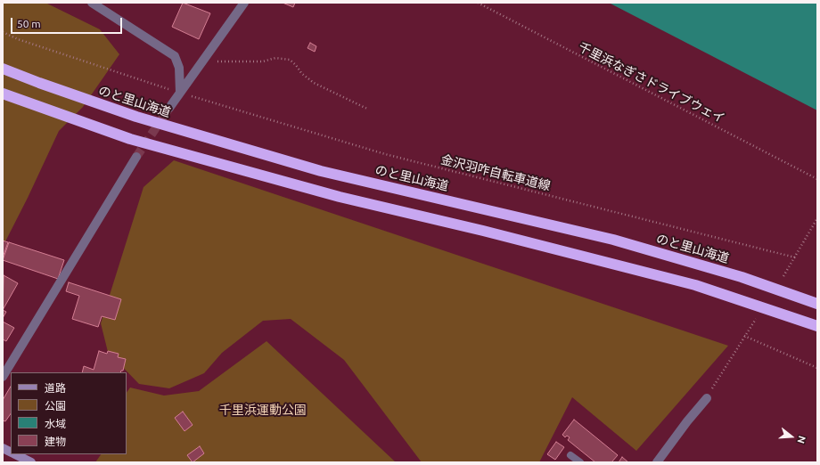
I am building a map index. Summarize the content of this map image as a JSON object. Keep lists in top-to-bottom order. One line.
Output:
{"streets":{"highway":["のと里山海道"],"path":["千里浜なぎさドライブウェイ","金沢羽咋自転車道線"]},"parks":["千里浜運動公園"],"legend":["道路","公園","水域","建物"],"scale_bar":"50 m","north":"right"}
